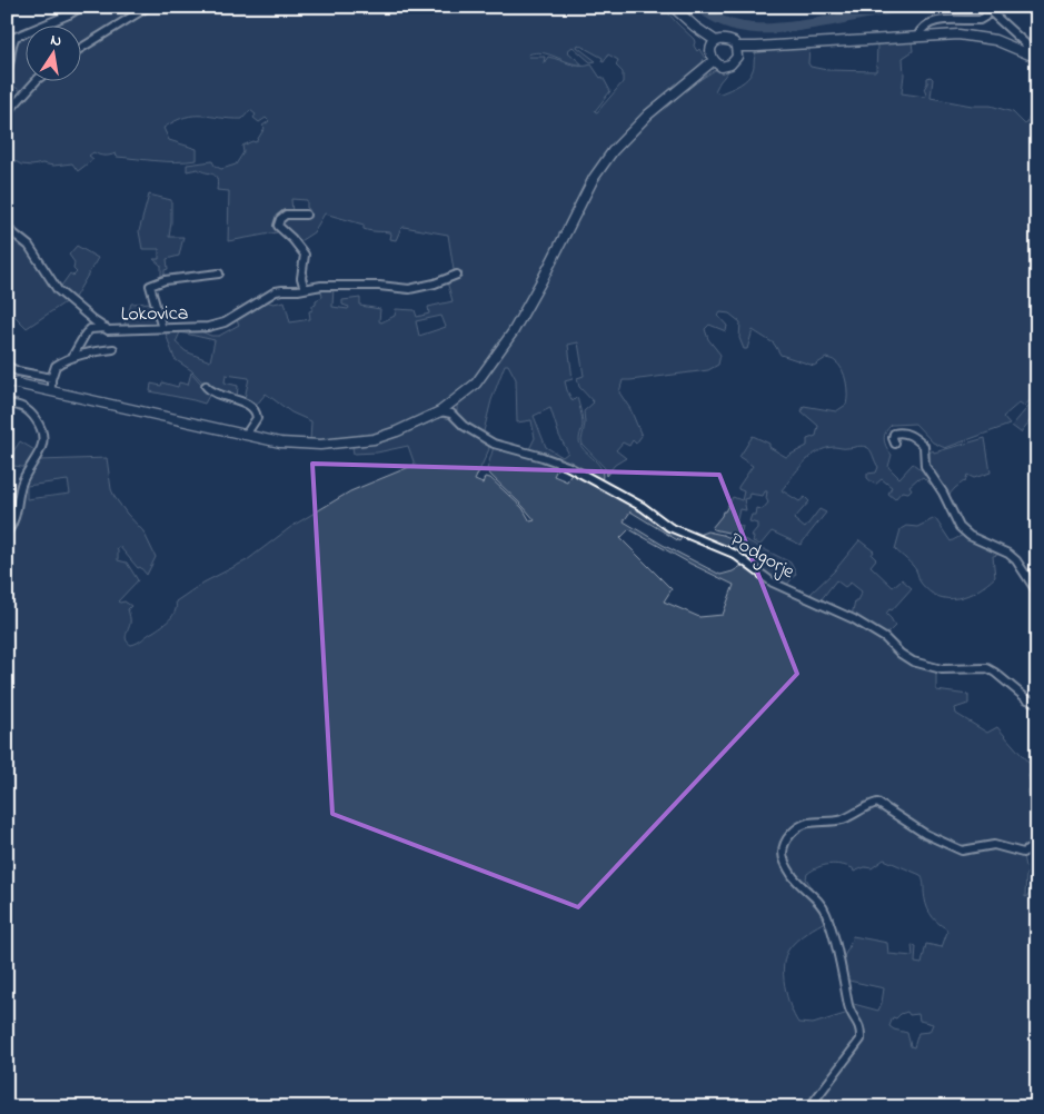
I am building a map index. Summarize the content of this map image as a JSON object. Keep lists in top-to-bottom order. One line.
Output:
{"streets":{"street":["Lokovica","Podgorje"]},"north":"top"}
